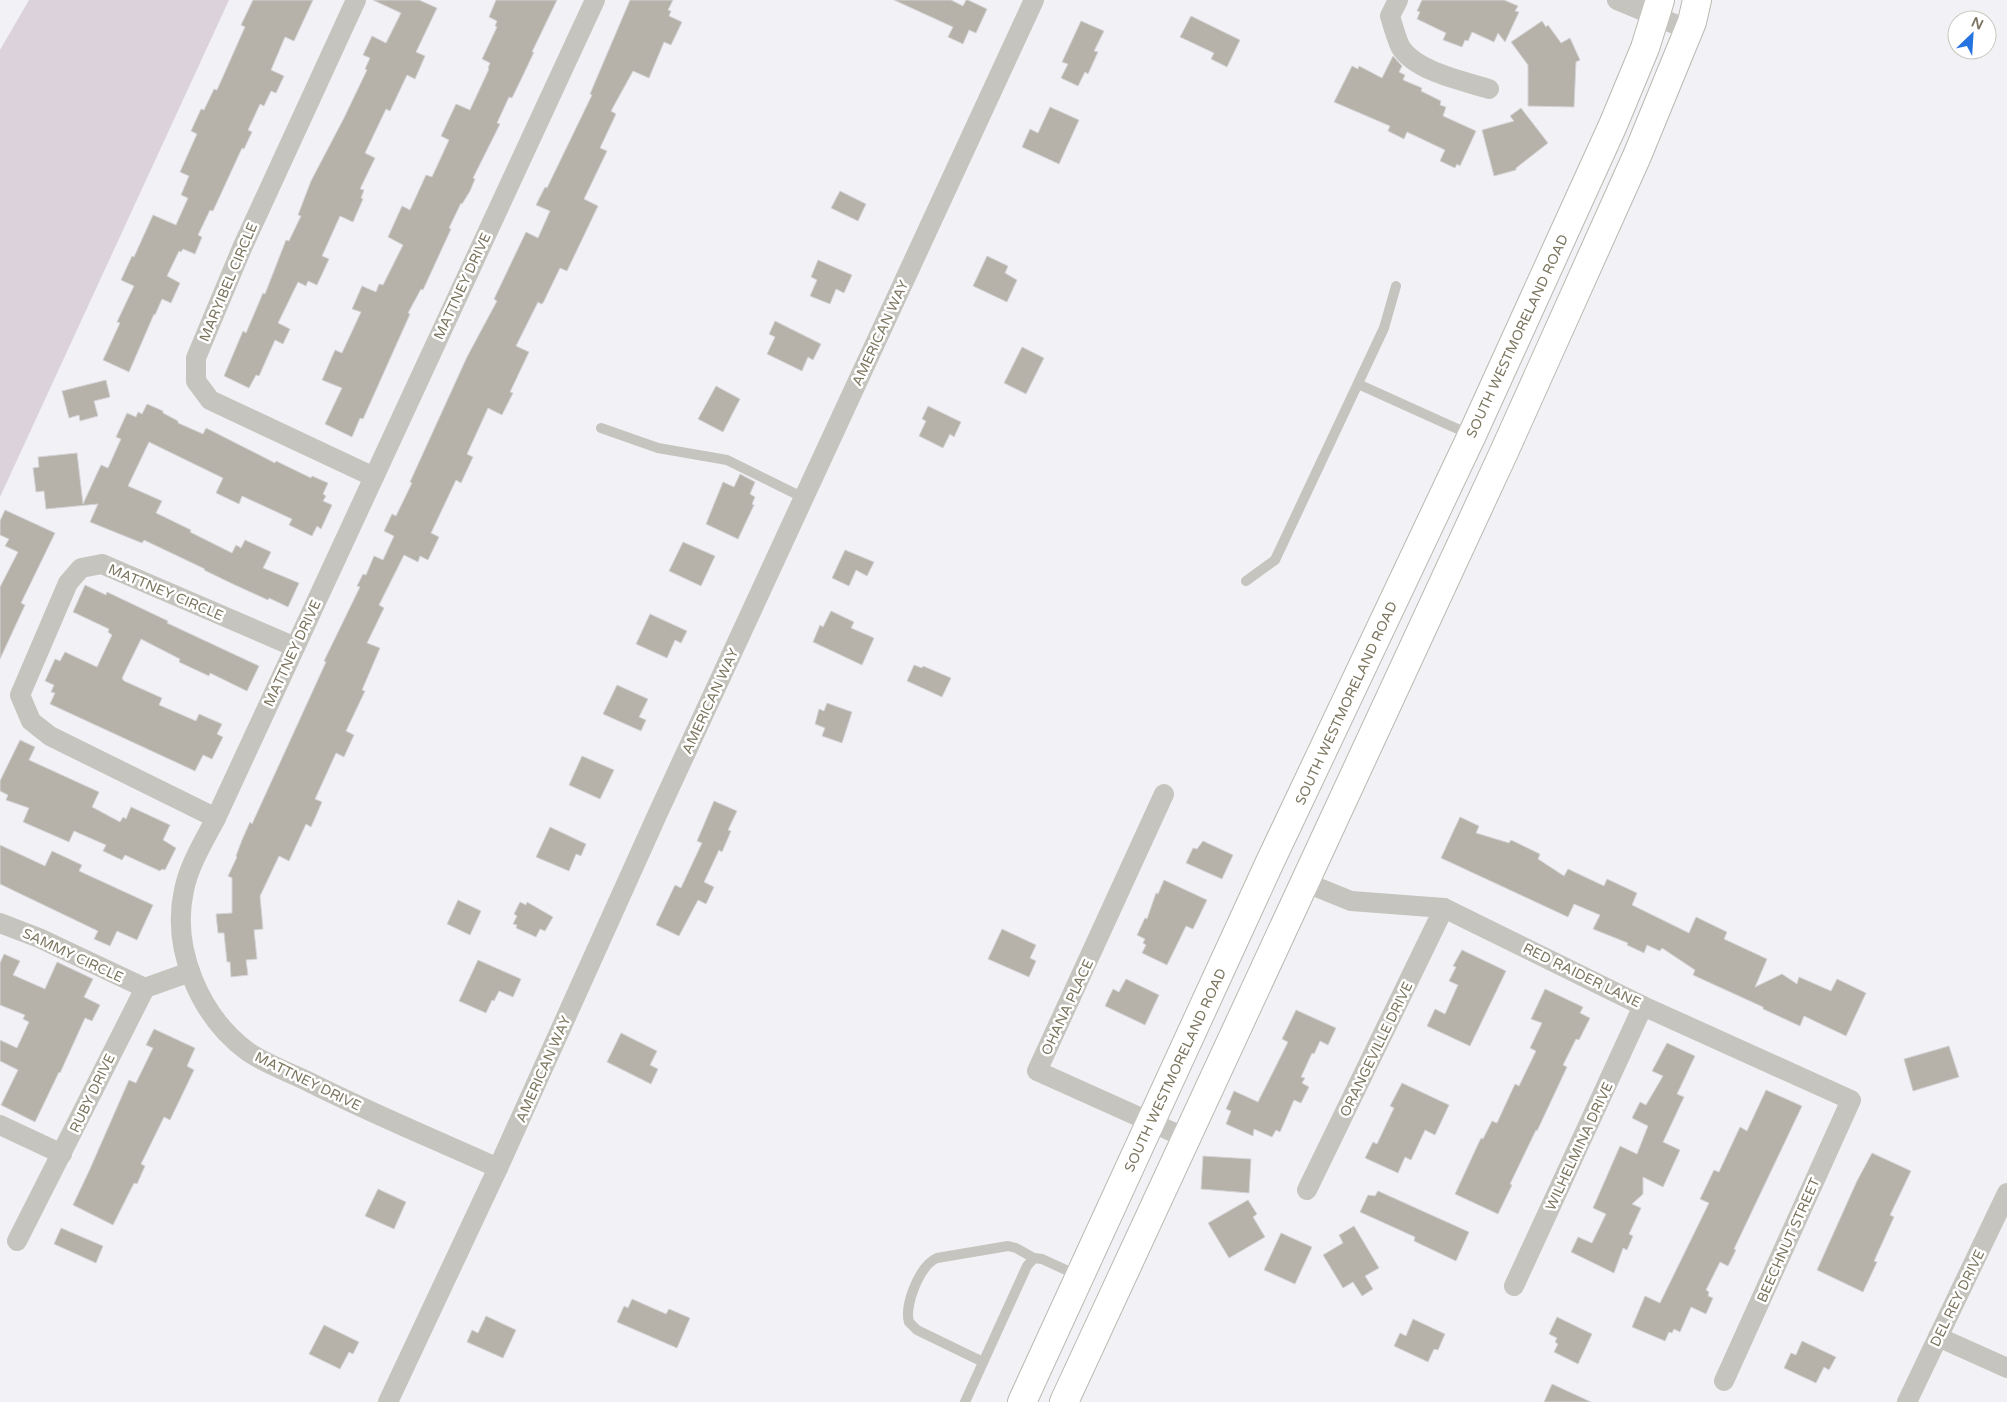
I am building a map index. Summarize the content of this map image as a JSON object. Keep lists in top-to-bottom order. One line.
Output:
{"streets":{"main road":["SOUTH WESTMORELAND ROAD"],"street":["MARYIBEL CIRCLE","MATTNEY DRIVE","AMERICAN WAY","MATTNEY CIRCLE","SAMMY CIRCLE","RED RAIDER LANE","OHANA PLACE","ORANGEVILLE DRIVE","RUBY DRIVE","WILHELMINA DRIVE","BEECHNUT STREET","DEL REY DRIVE"]},"crossings":[["MARYIBEL CIRCLE","MATTNEY DRIVE"],["MATTNEY DRIVE","AMERICAN WAY"],["MATTNEY DRIVE","MATTNEY CIRCLE"],["SOUTH WESTMORELAND ROAD","OHANA PLACE"],["SAMMY CIRCLE","RUBY DRIVE"],["RED RAIDER LANE","ORANGEVILLE DRIVE"],["RED RAIDER LANE","WILHELMINA DRIVE"],["RED RAIDER LANE","BEECHNUT STREET"]],"north":"top right"}
